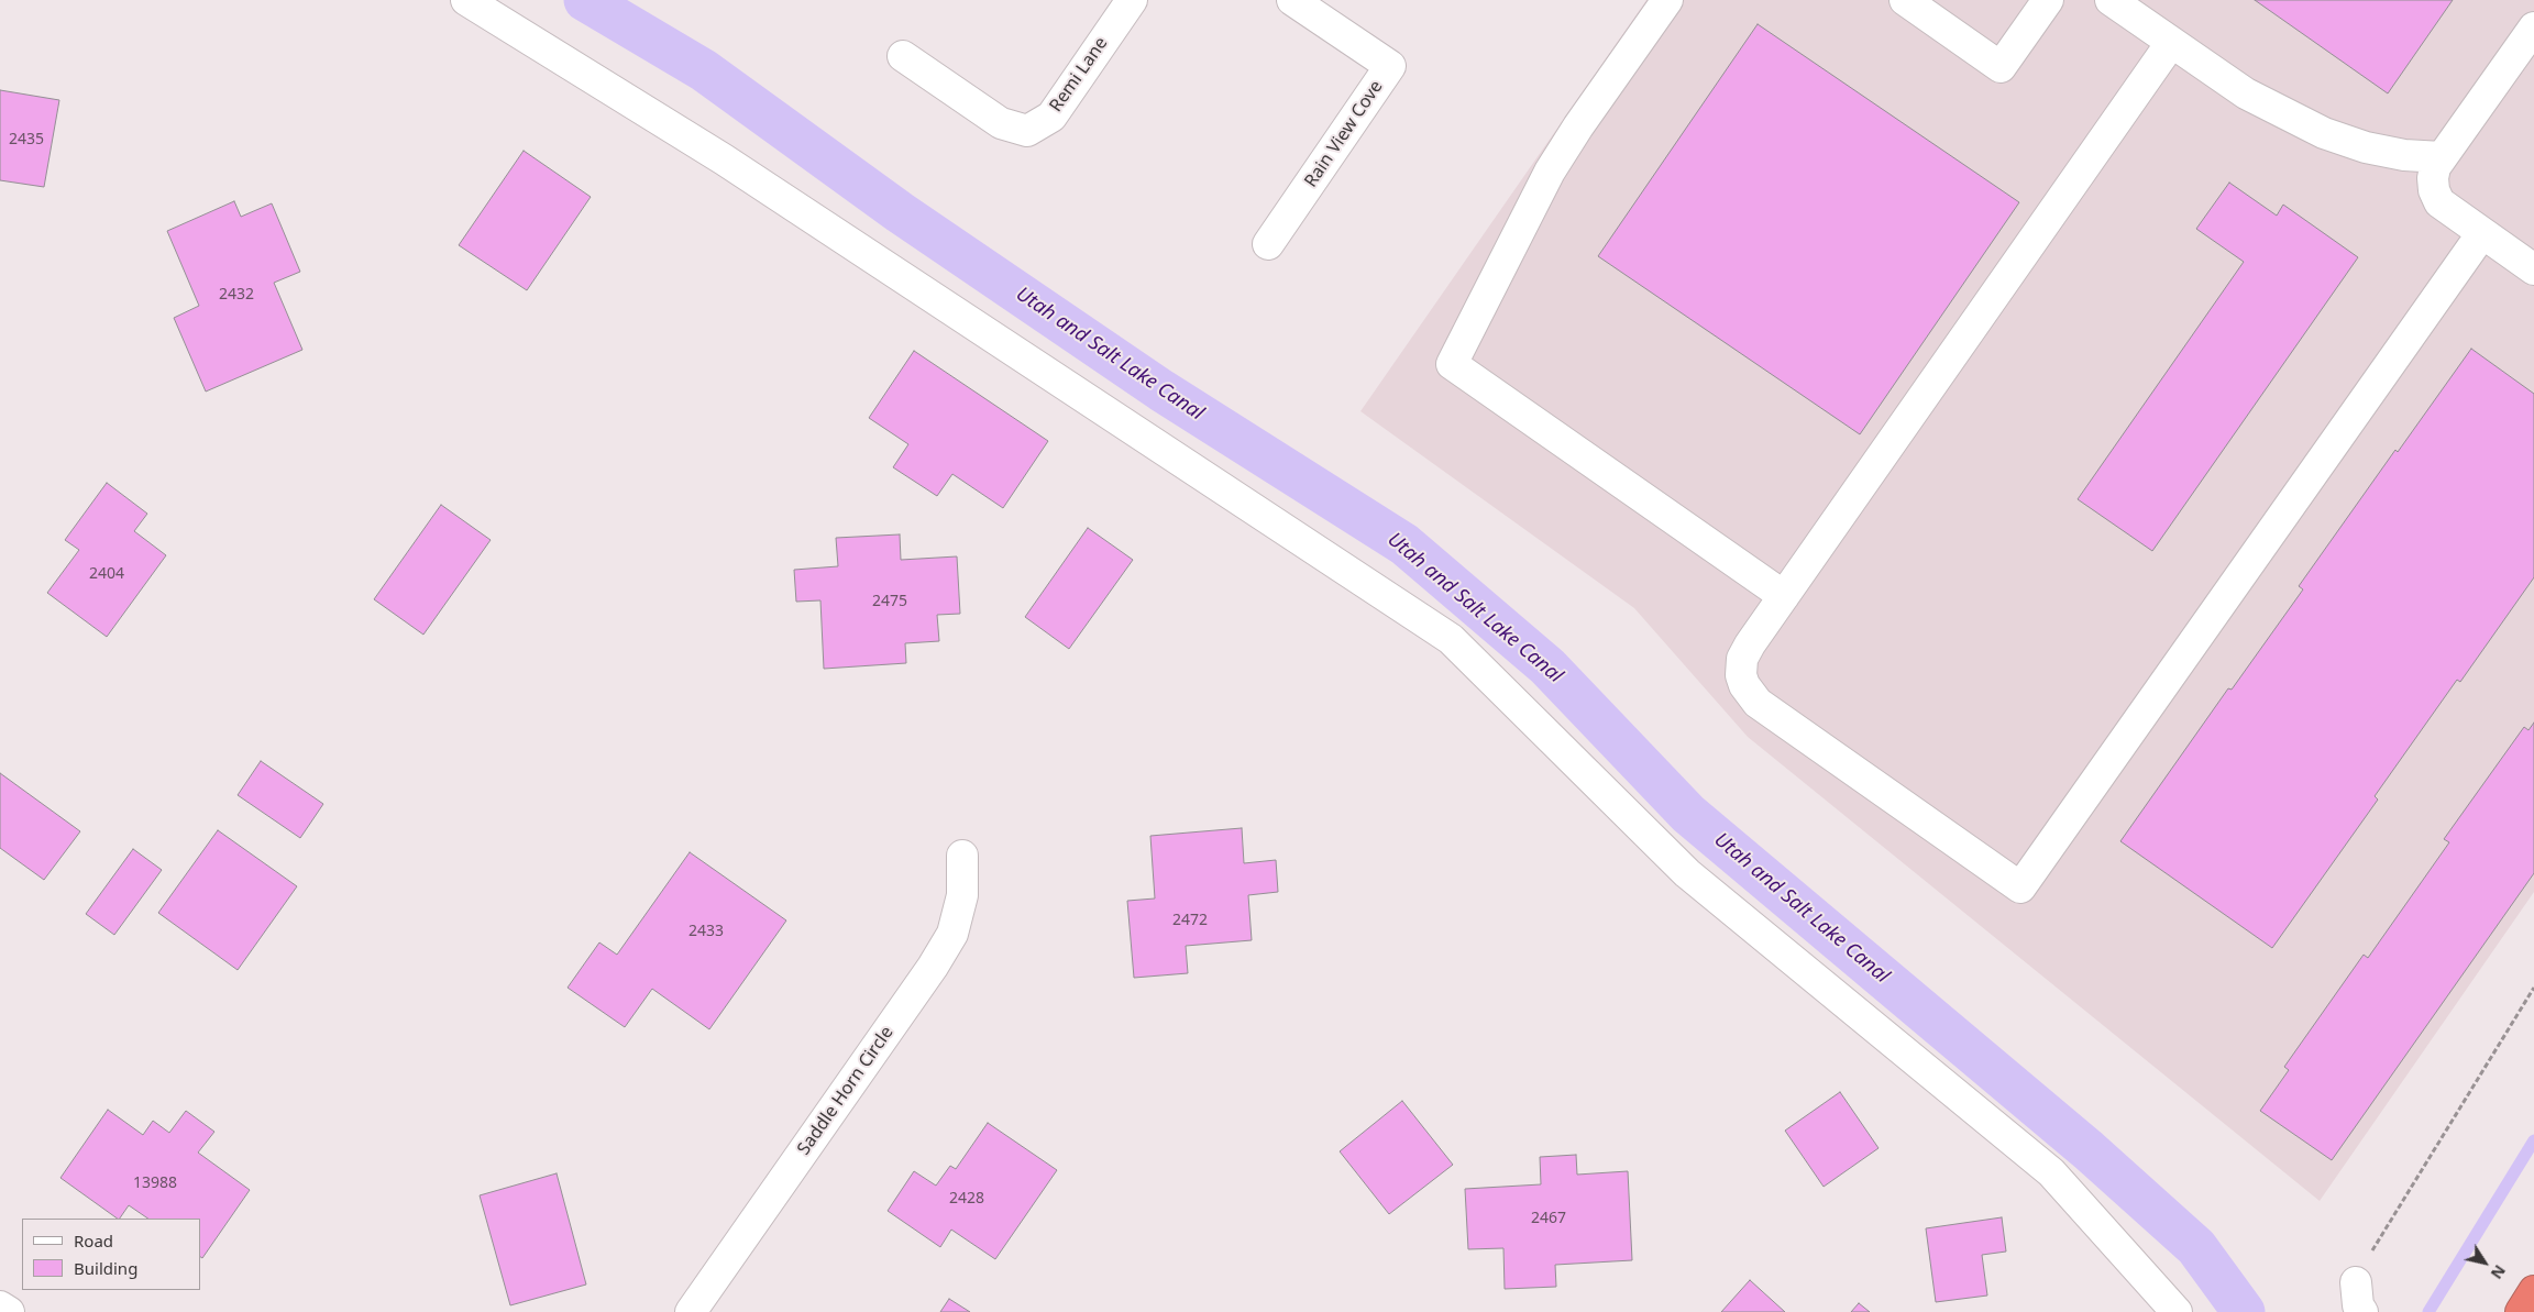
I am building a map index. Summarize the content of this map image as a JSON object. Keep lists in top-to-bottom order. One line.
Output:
{"streets":{"street":["Remi Lane","Rain View Cove","Saddle Horn Circle"]},"water":["Utah and Salt Lake Canal"],"house_numbers":["2435","2432","2404","2475","2472","2433","13988","2428","2467"],"legend":["Road","Building"],"north":"bottom right"}
